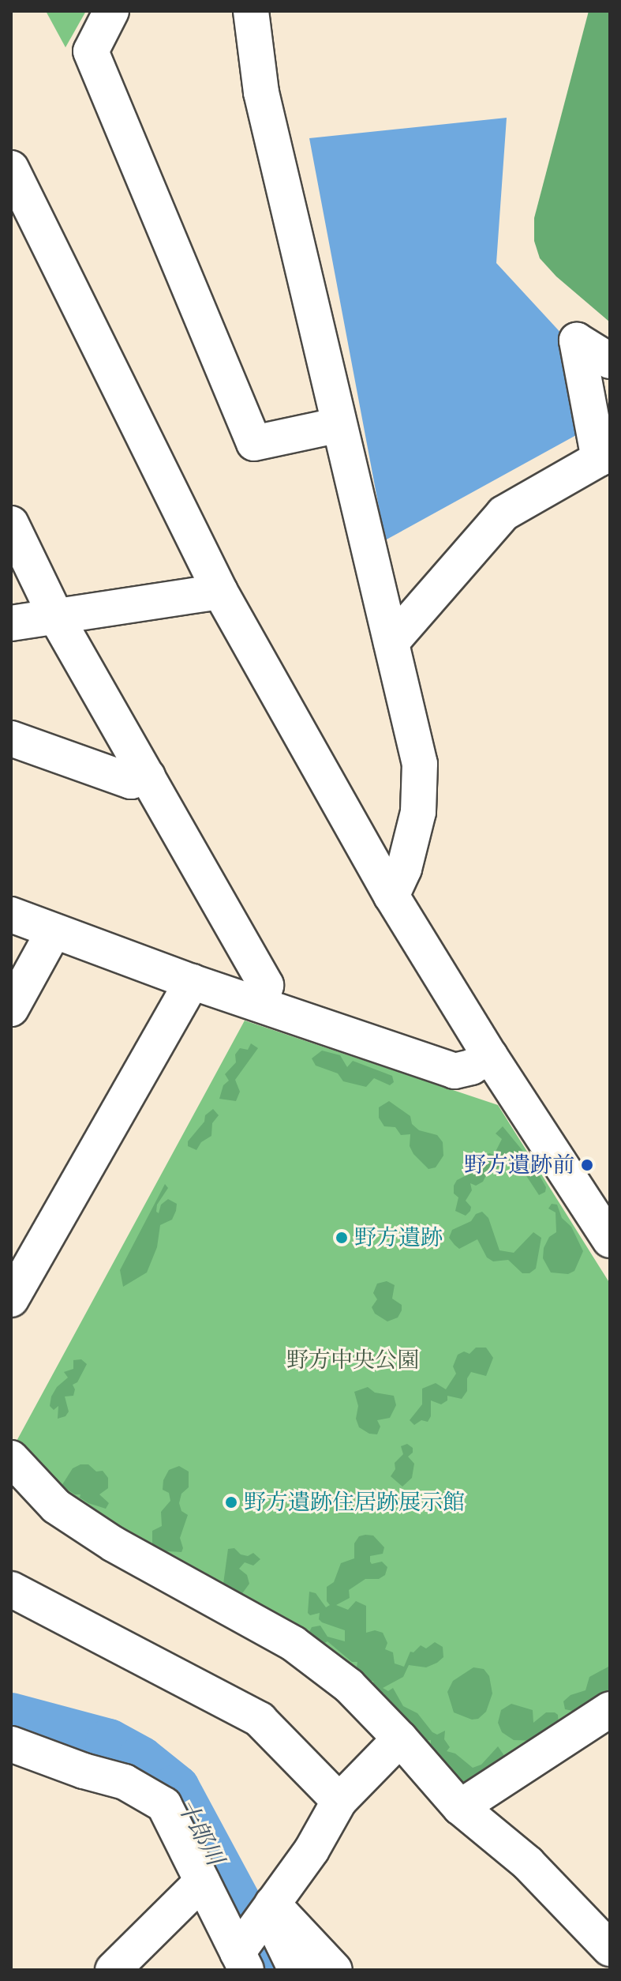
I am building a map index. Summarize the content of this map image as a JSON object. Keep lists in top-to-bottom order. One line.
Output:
{"water":["十郎川"],"parks":["野方中央公園"],"places":["野方遺跡前","野方遺跡","野方遺跡住居跡展示館"]}
